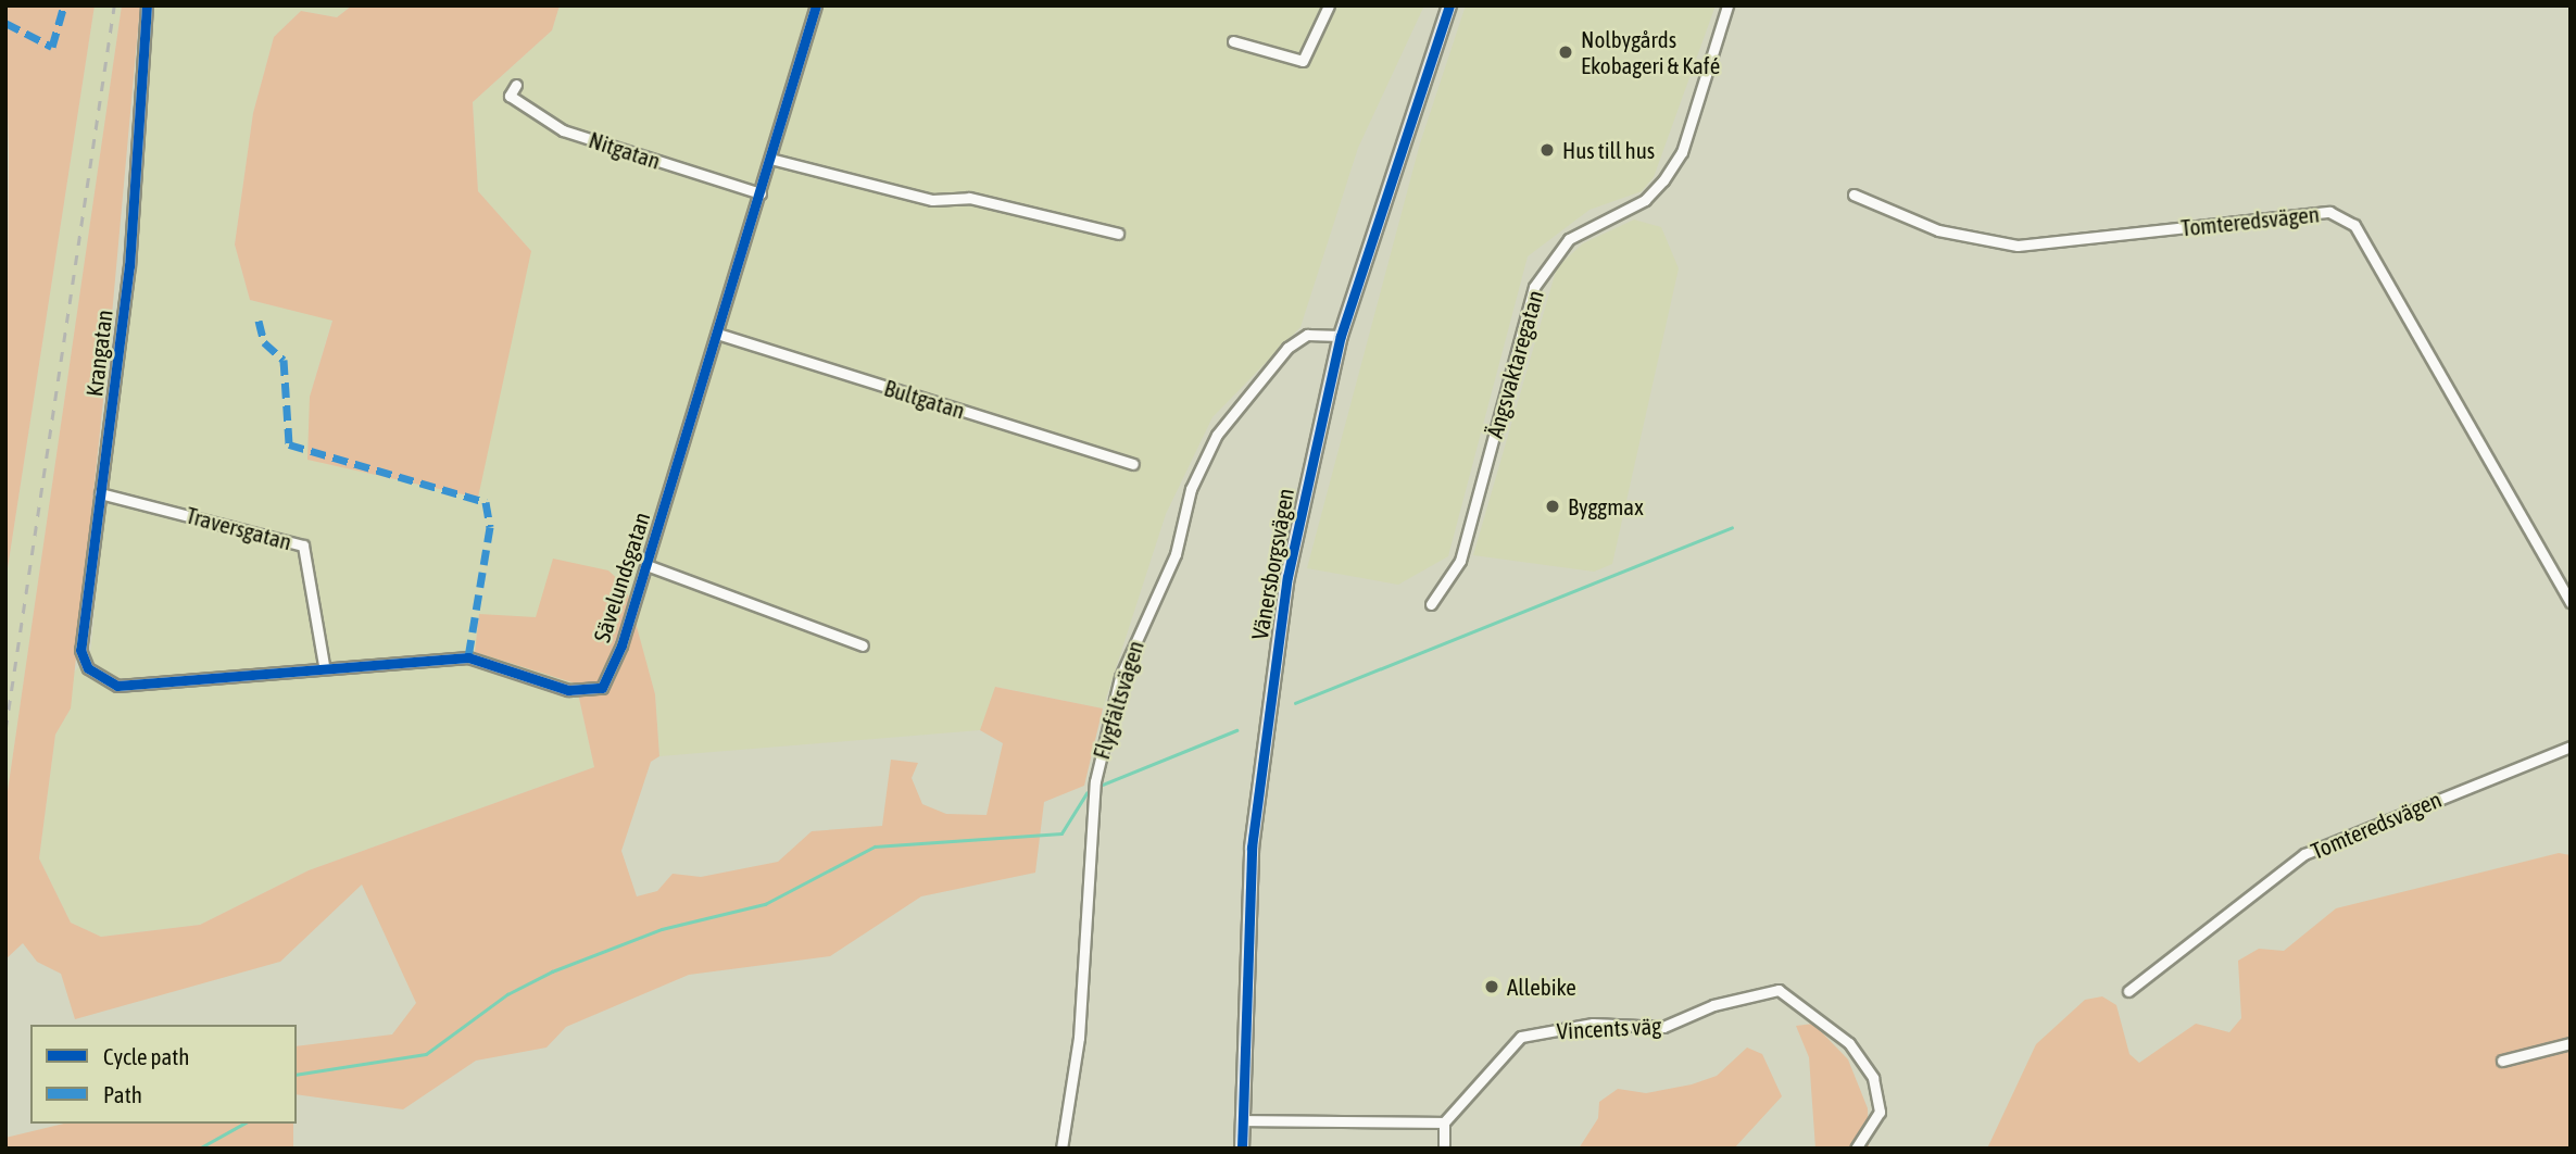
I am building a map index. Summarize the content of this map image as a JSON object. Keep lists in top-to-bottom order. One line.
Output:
{"streets":{"main road":["Vänersborgsvägen"],"street":["Nitgatan","Tomteredsvägen","Krangatan","Ängsvaktaregatan","Bultgatan","Traversgatan","Sävelundsgatan","Flygfältsvägen","Vincents väg"]},"crossings":[["Nitgatan","Sävelundsgatan"],["Krangatan","Traversgatan"],["Krangatan","Sävelundsgatan"],["Bultgatan","Sävelundsgatan"],["Traversgatan","Sävelundsgatan"],["Vänersborgsvägen","Flygfältsvägen"]],"places":["Nolbygårds Ekobageri & Kafé","Hus till hus","Byggmax","Allebike"],"legend":["Cycle path","Path"]}
